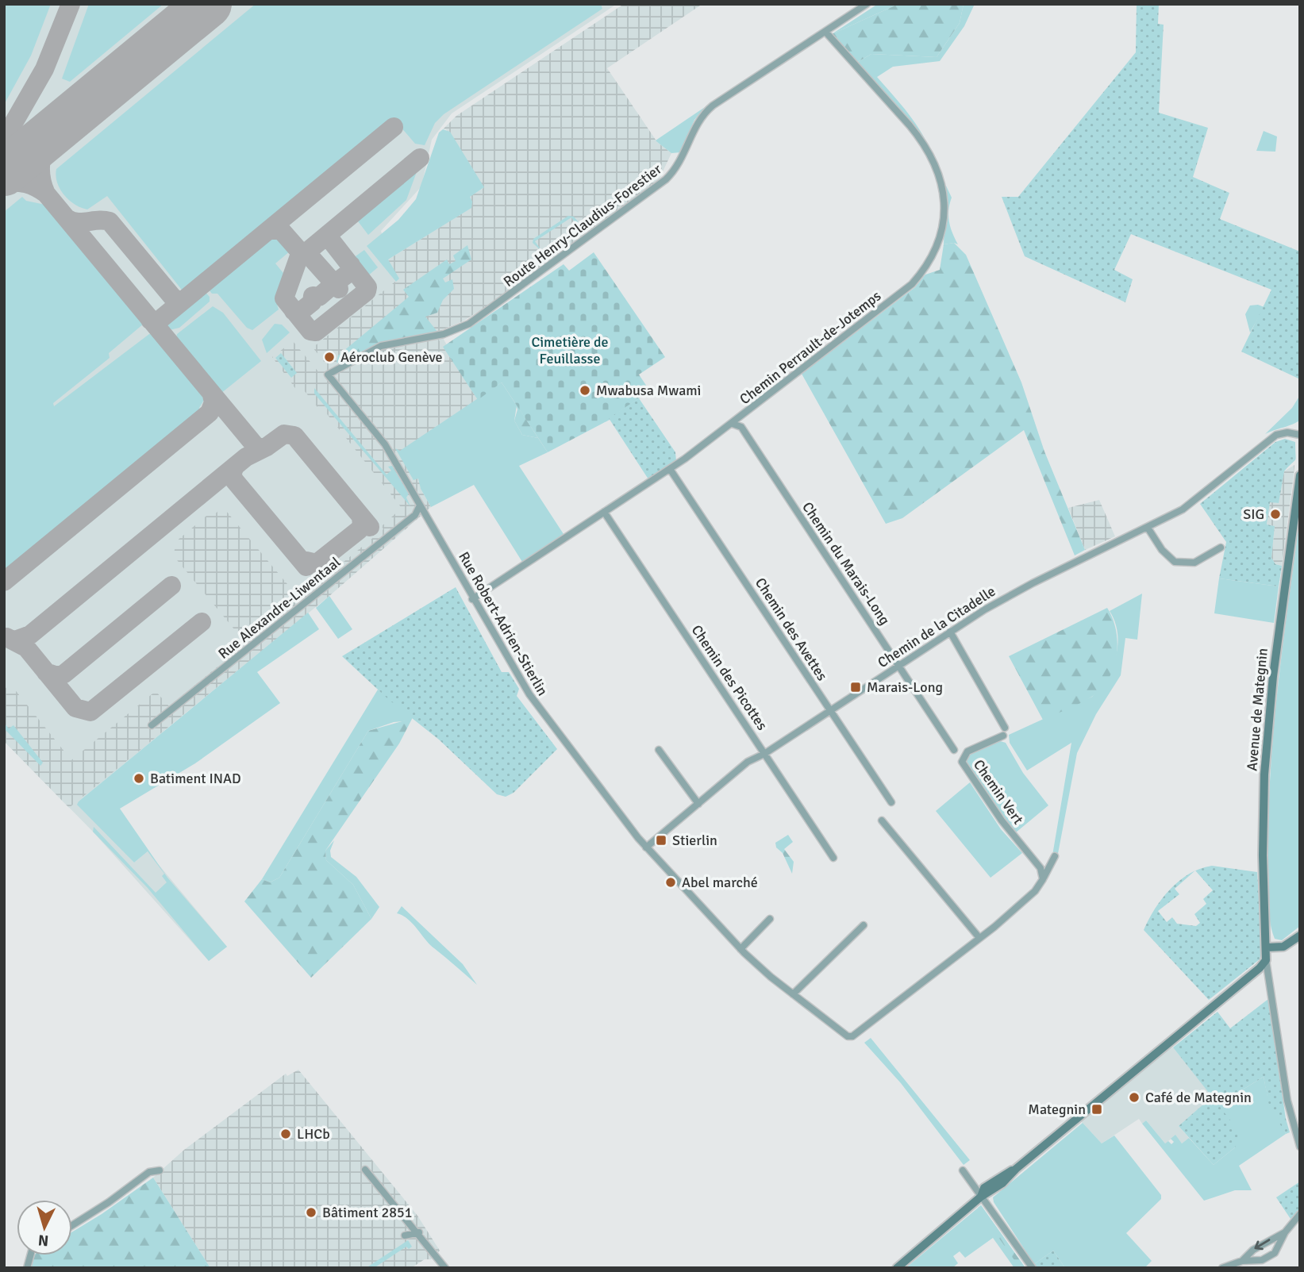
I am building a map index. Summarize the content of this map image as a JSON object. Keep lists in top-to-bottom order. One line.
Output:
{"streets":{"main road":["Avenue de Mategnin"],"street":["Route Henry-Claudius-Forestier","Chemin Perrault-de-Jotemps","Chemin du Marais-Long","Rue Alexandre-Liwentaal","Rue Robert-Adrien-Stierlin","Chemin de la Citadelle","Chemin des Avettes","Chemin des Picottes","Chemin Vert"]},"crossings":[["Route Henry-Claudius-Forestier","Chemin Perrault-de-Jotemps"],["Route Henry-Claudius-Forestier","Rue Robert-Adrien-Stierlin"],["Chemin Perrault-de-Jotemps","Chemin du Marais-Long"],["Chemin Perrault-de-Jotemps","Rue Robert-Adrien-Stierlin"],["Chemin Perrault-de-Jotemps","Chemin des Avettes"],["Chemin Perrault-de-Jotemps","Chemin des Picottes"],["Chemin du Marais-Long","Chemin de la Citadelle"],["Rue Alexandre-Liwentaal","Rue Robert-Adrien-Stierlin"],["Rue Robert-Adrien-Stierlin","Chemin de la Citadelle"],["Chemin de la Citadelle","Chemin des Avettes"],["Chemin de la Citadelle","Chemin des Picottes"]],"parks":["Cimetière de Feuillasse"],"places":{"other":["Aéroclub Genève","Mwabusa Mwami","SIG","Batiment INAD","Abel marché","Café de Mategnin","LHCb","Bâtiment 2851"],"transit":["Marais-Long","Stierlin","Mategnin"]},"north":"bottom"}
